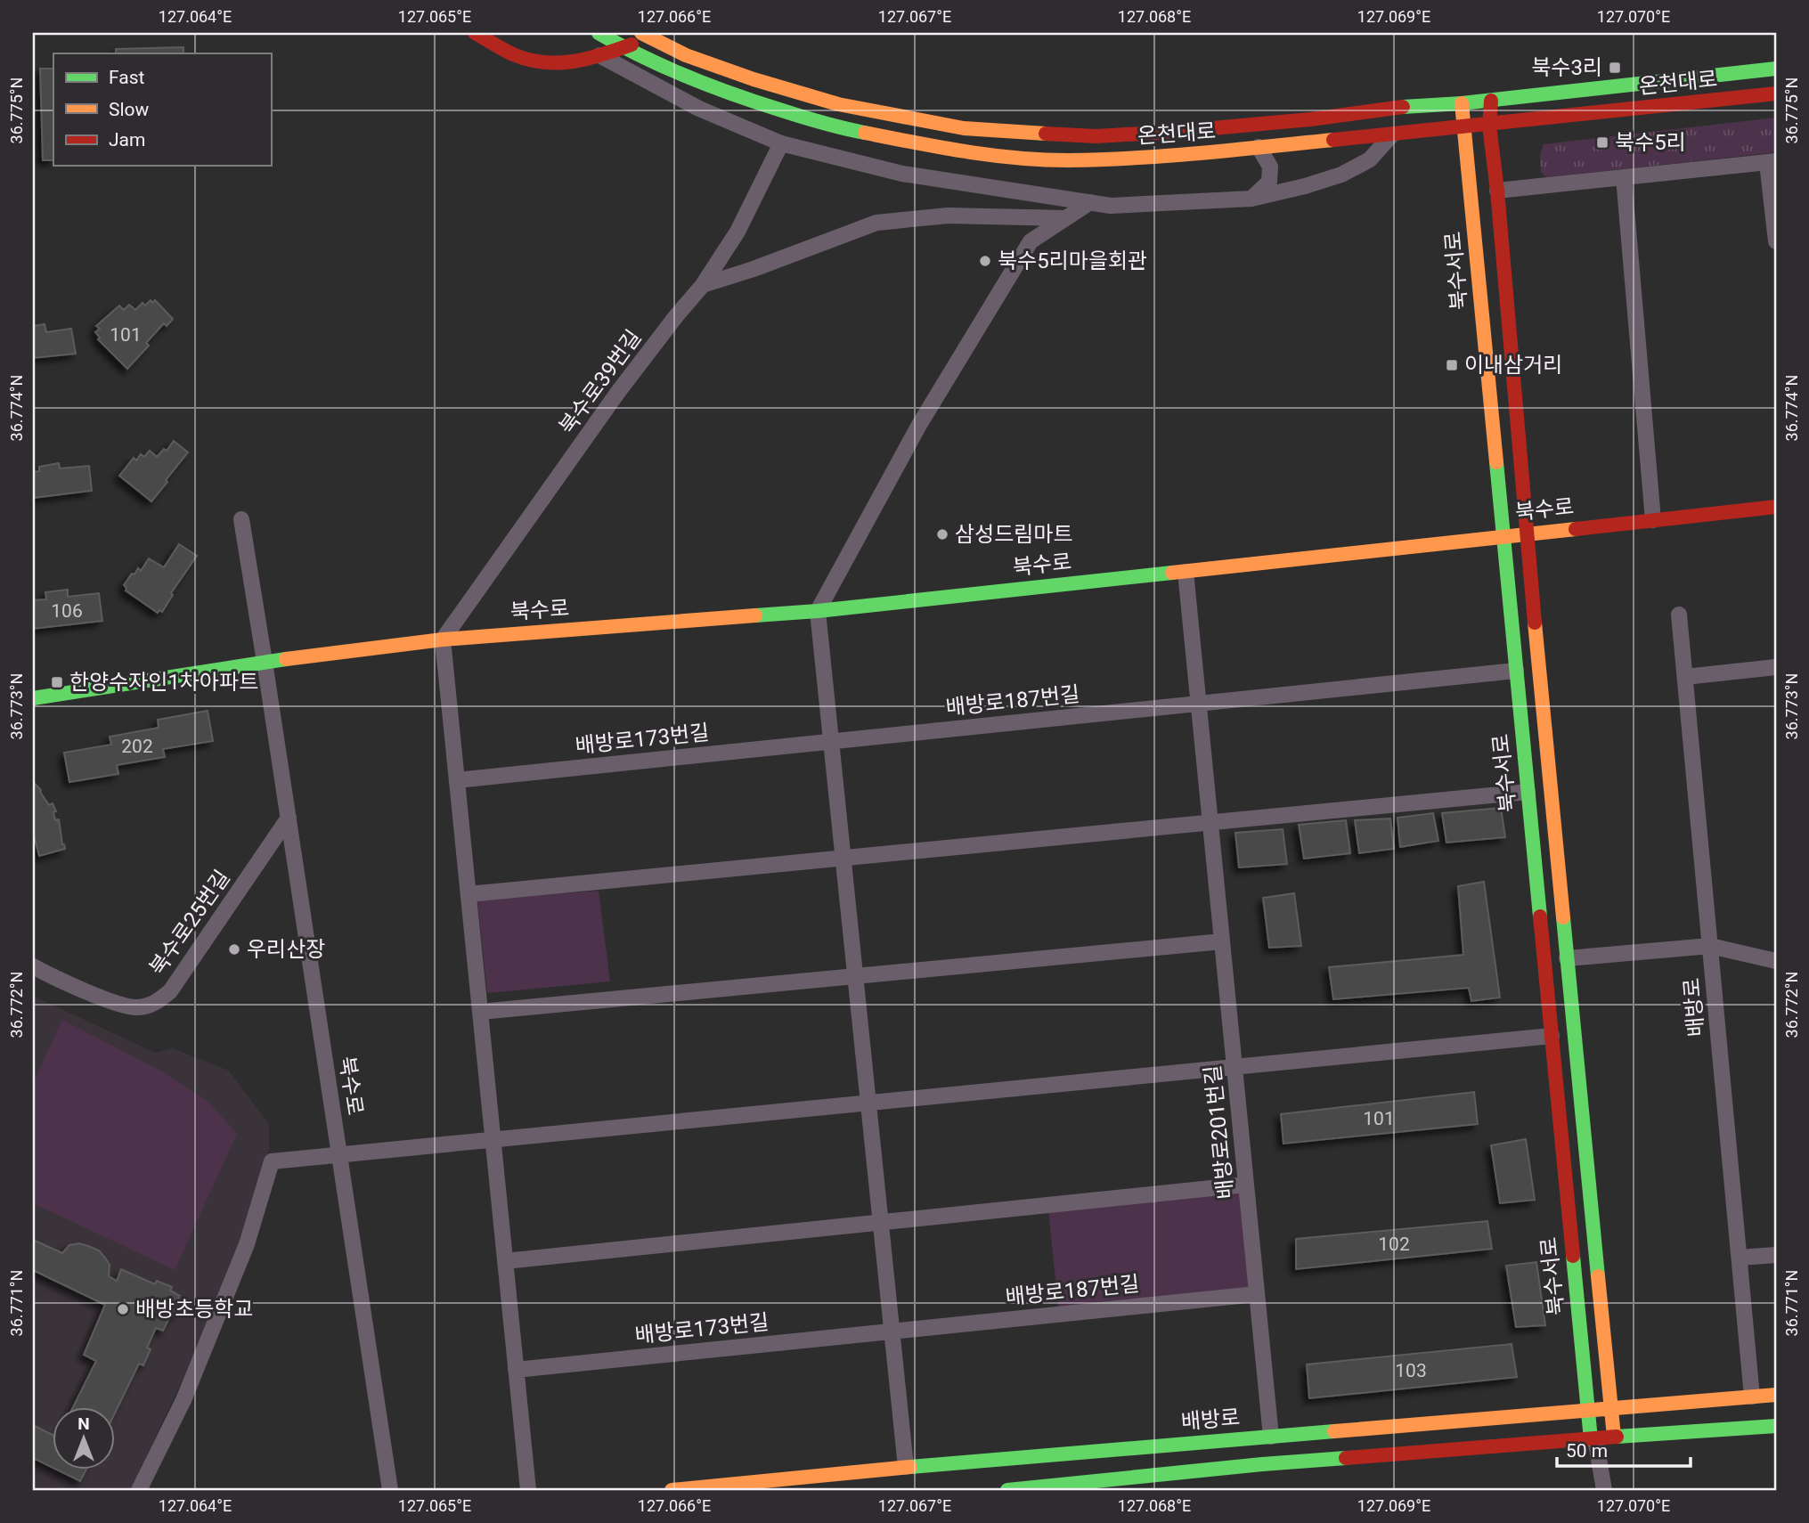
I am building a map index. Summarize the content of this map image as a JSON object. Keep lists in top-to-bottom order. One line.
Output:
{"streets":{"street":["온천대로","북수서로","북수로39번길","북수로","배방로187번길","배방로173번길","북수로25번길","배방로","배방로201번길"]},"crossings":[["온천대로","북수서로"],["북수서로","북수로"],["북수서로","배방로"],["북수로39번길","북수로"],["북수로","북수로25번길"],["북수로","배방로201번길"],["배방로187번길","배방로173번길"],["배방로187번길","배방로201번길"],["배방로","배방로201번길"]],"places":{"transit":["북수3리","북수5리","이내삼거리","한양수자인1차아파트"],"other":["북수5리마을회관","삼성드림마트","우리산장","배방초등학교"]},"house_numbers":["101","106","202","101","102","103"],"legend":["Fast","Slow","Jam"],"scale_bar":"50 m","north":"top","coordinates":["127.064°E","127.065°E","127.066°E","127.067°E","127.068°E","127.069°E","127.070°E","36.775°N","36.774°N","36.773°N","36.772°N","36.771°N"]}
